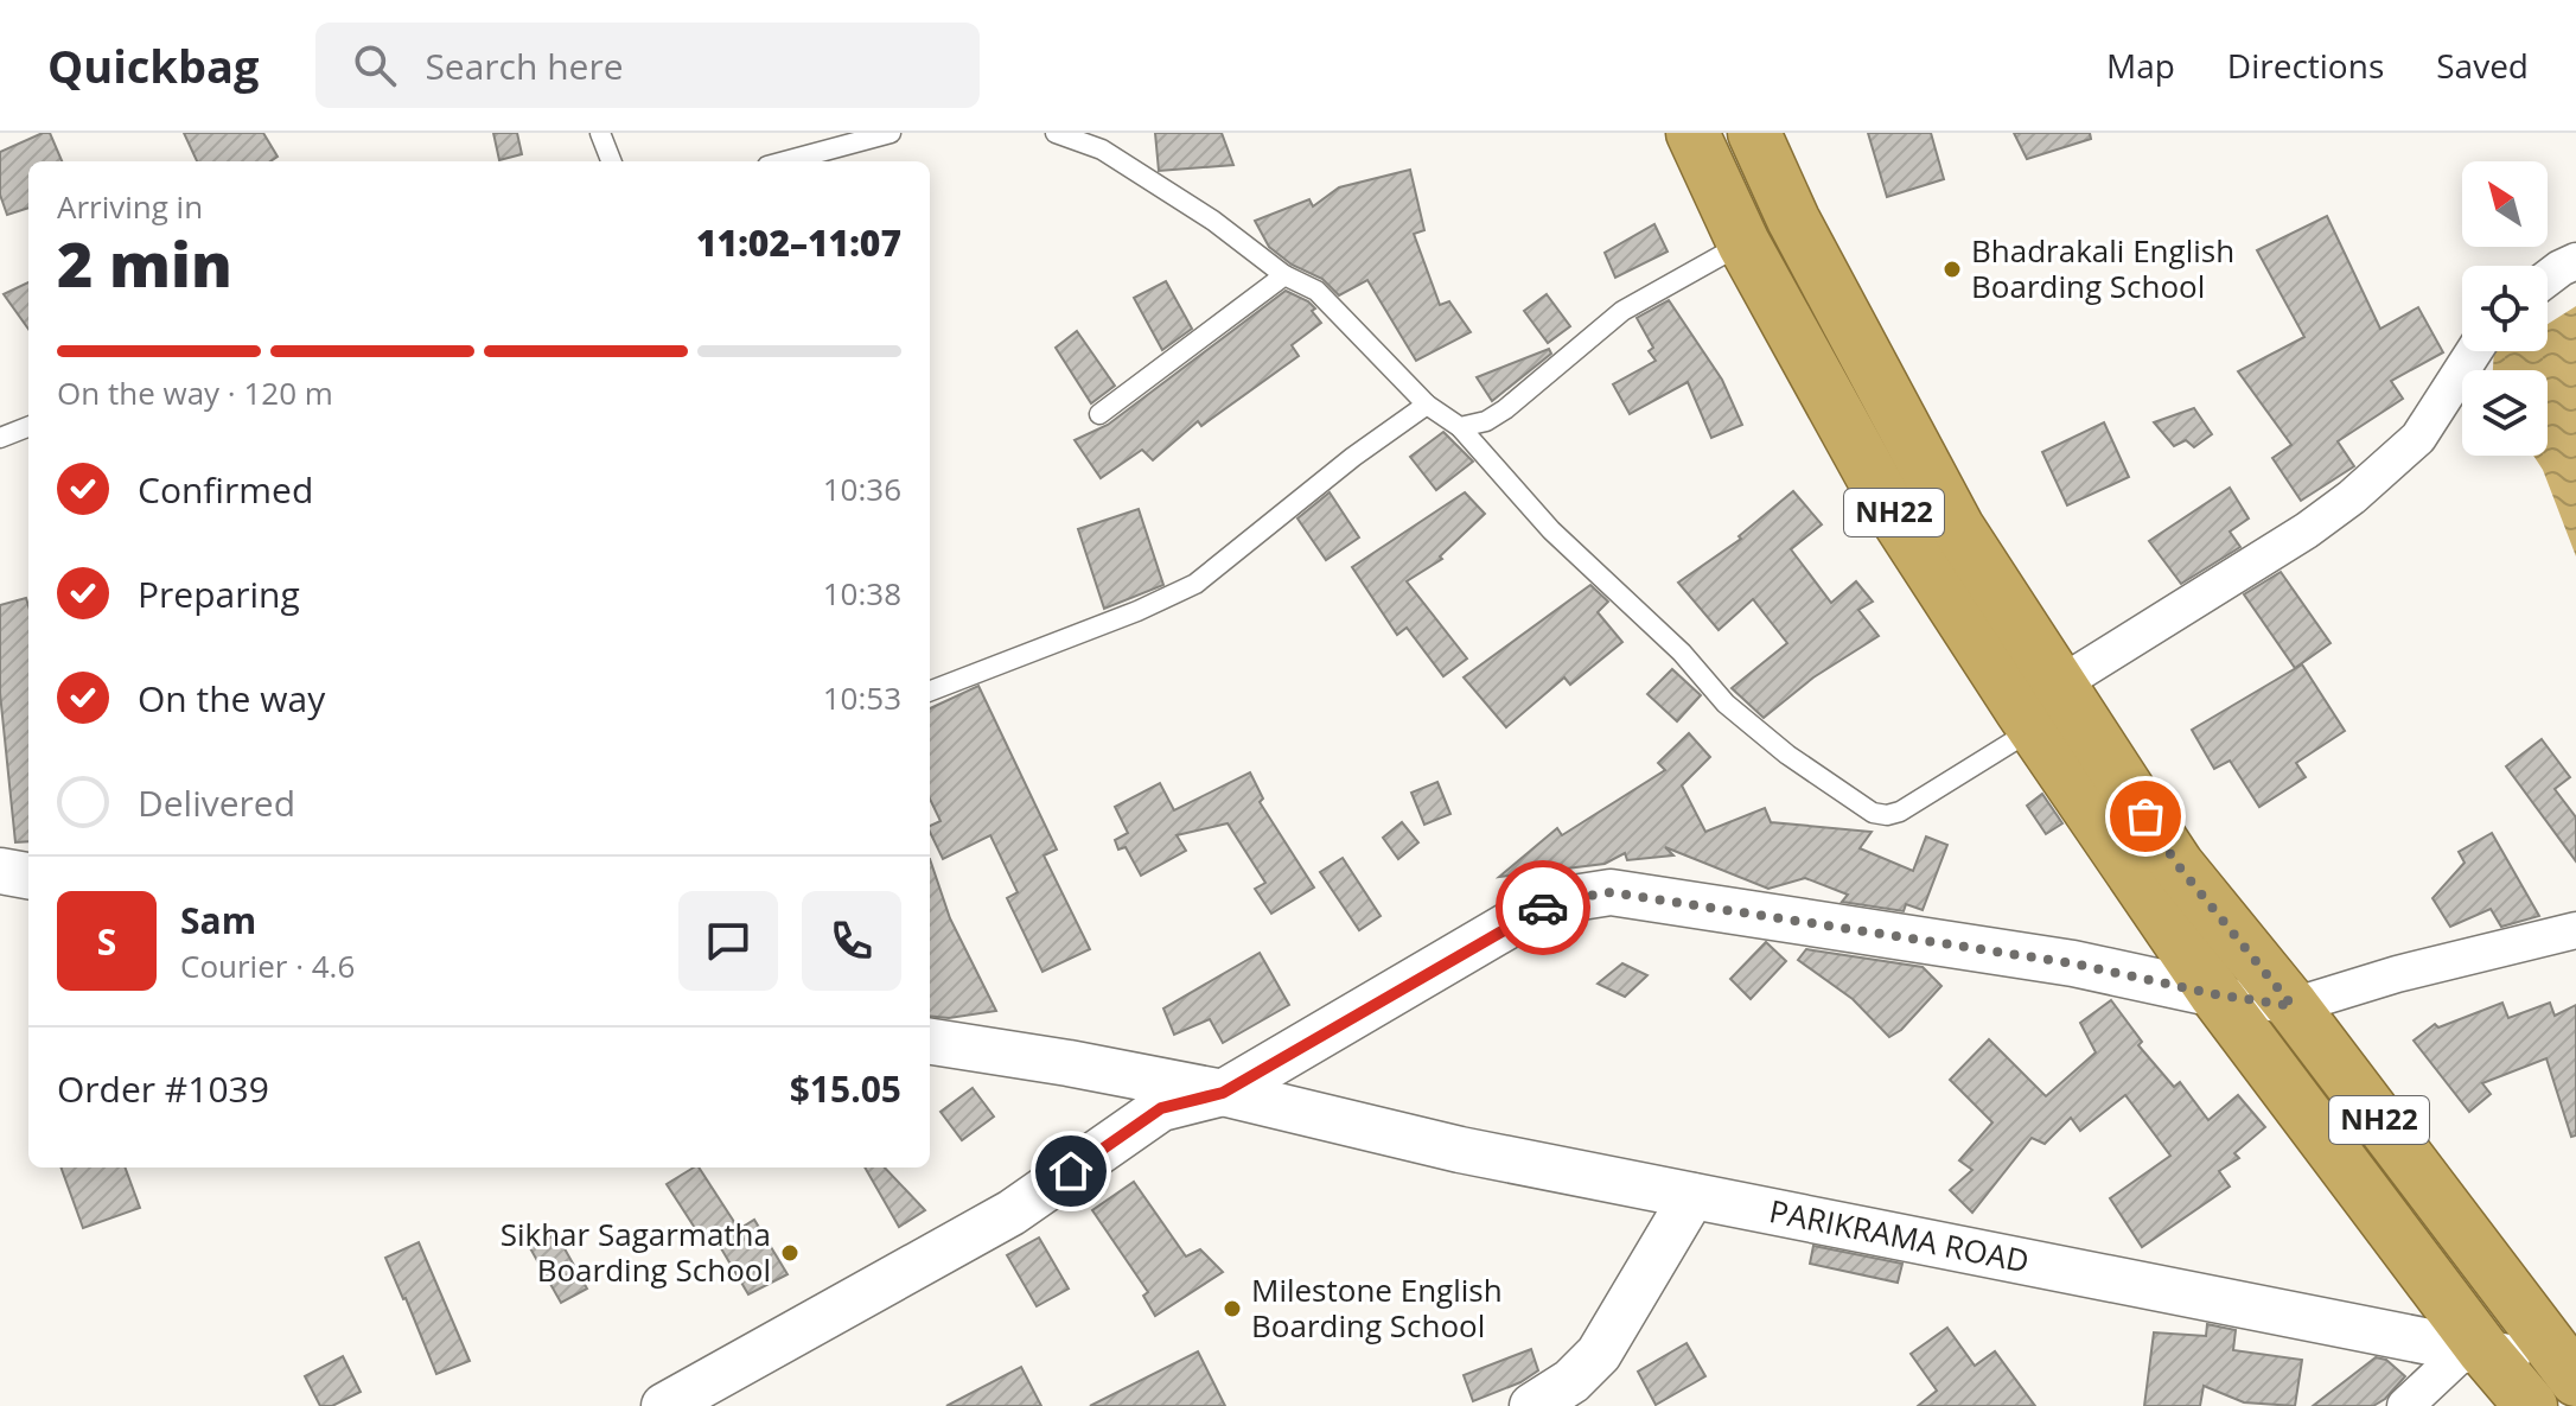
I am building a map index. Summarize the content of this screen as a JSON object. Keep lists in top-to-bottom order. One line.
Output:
{"streets":{"highway":["NH22"],"street":["PARIKRAMA ROAD"]},"crossings":[["NH22","PARIKRAMA ROAD"]],"places":["Bhadrakali English Boarding School","Sikhar Sagarmatha Boarding School","Milestone English Boarding School"],"north":"top left","page":{"header":"Quickbag","search":"Search here","nav":["Map","Directions","Saved"],"heading":["2 min","Arriving in","11:02–11:07"],"panel":["Sam","Courier · 4.6","Order #1039","$15.05"],"bar":"On the way · 120 m","list":[["Confirmed","10:36"],["Preparing","10:38"],["On the way","10:53"],"Delivered"],"round":"S"}}
